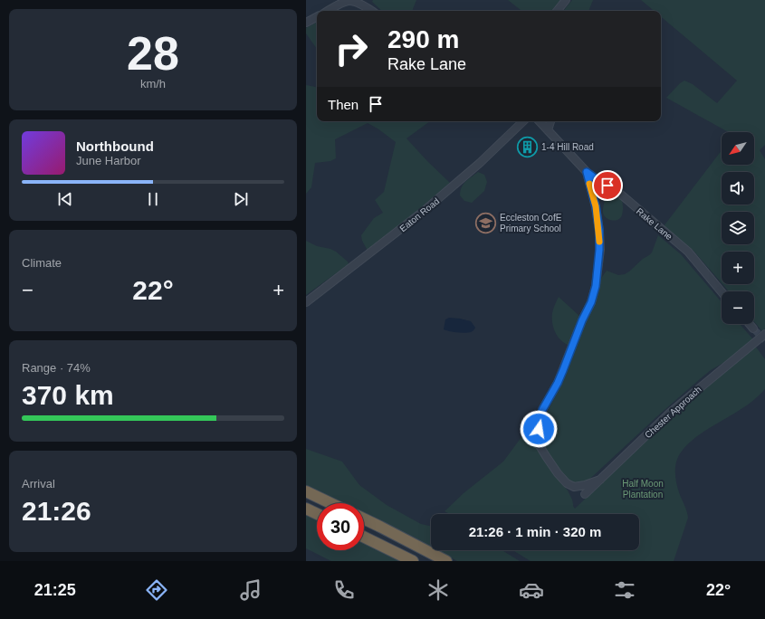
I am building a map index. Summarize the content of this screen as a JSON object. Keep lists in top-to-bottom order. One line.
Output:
{"streets":{"street":["Eaton Road","Rake Lane","Chester Approach"]},"parks":["Half Moon Plantation"],"places":{"building":["1-4 Hill Road"],"school or university":["Eccleston CofE Primary School"]},"north":"bottom left","page":{"tile":[["28","km/h"],"Climate",["Range · 74%","370 km"],["Arrival","21:26"]],"turn":["290 m","Rake Lane"],"then":"Then","song":["Northbound","June Harbor"],"map_buttons":["+","−"],"heat":["−","22°","+"],"limit":"30","trip":"21:26 · 1 min · 320 m","tabs":["21:25","22°"]}}
